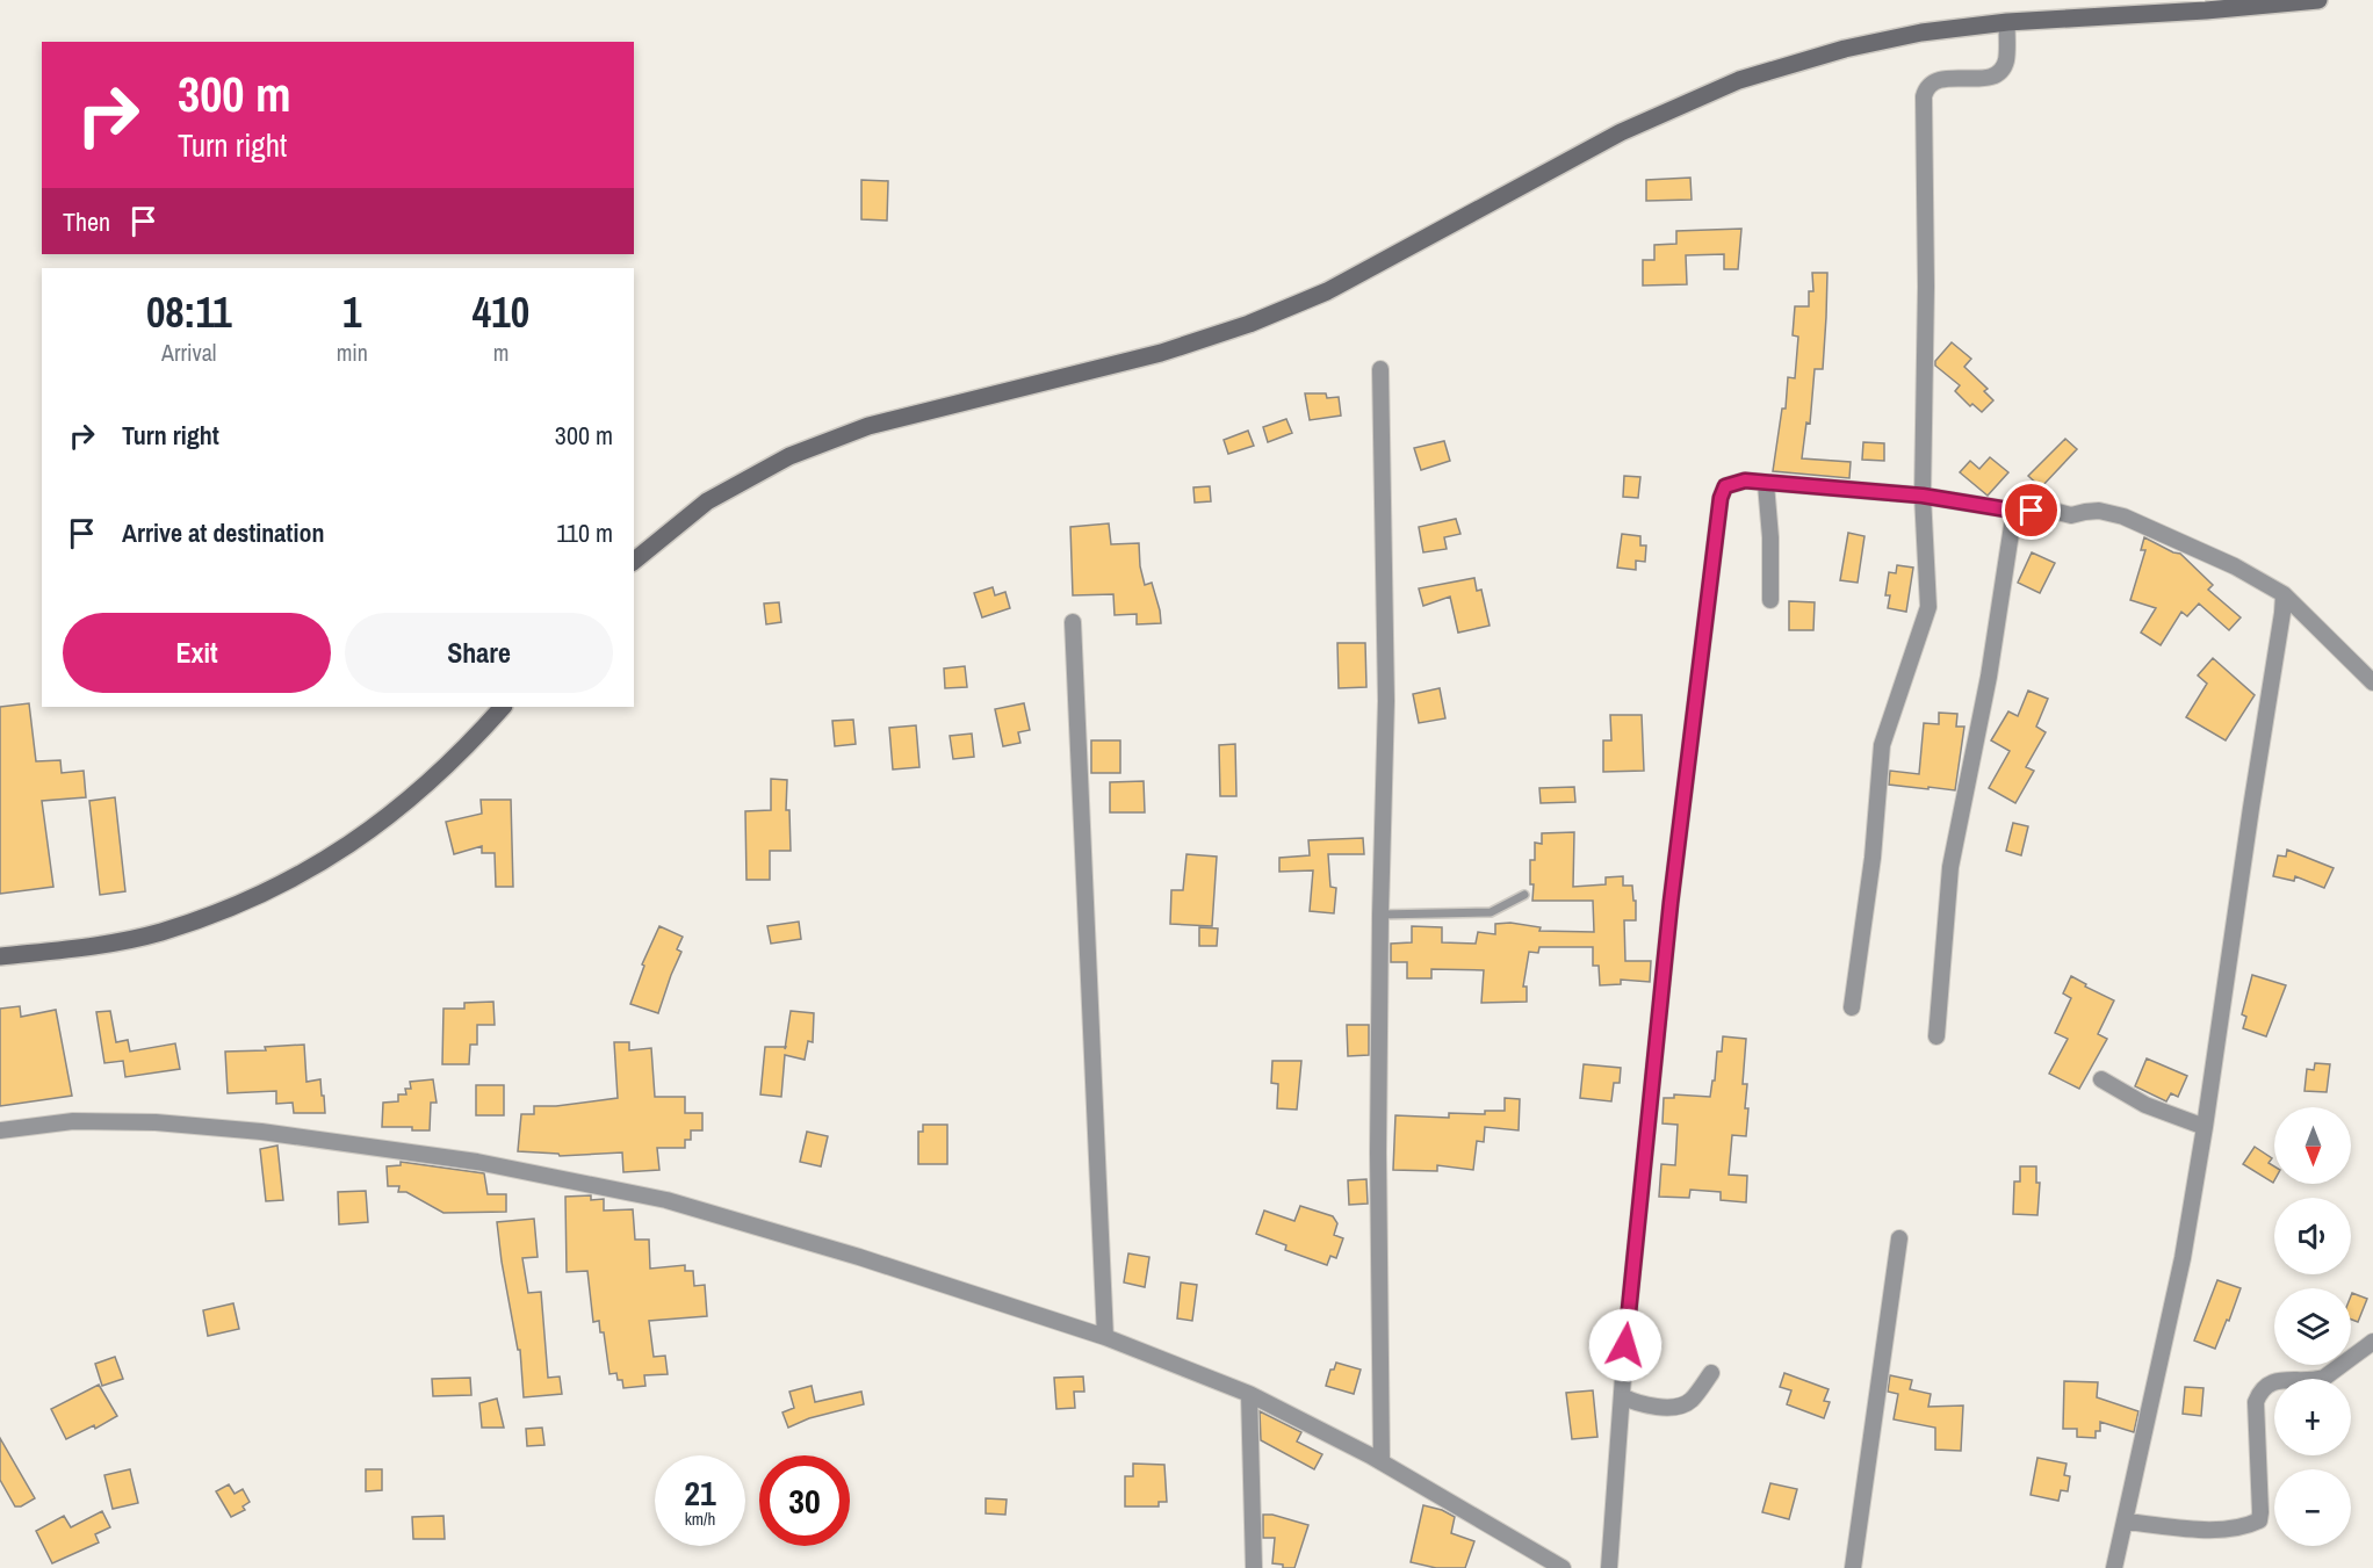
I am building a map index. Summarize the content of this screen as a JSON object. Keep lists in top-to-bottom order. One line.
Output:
{"north":"bottom","page":{"turn":["300 m","Turn right"],"then":"Then","eta":["08:11","Arrival","1","min","410","m"],"list":[{"name":"Turn right","value":"300 m"},{"name":"Arrive at destination","value":"110 m"}],"buttons":["Exit","Share"],"map_buttons":["+","−"],"speed":"21 km/h","limit":"30"}}
